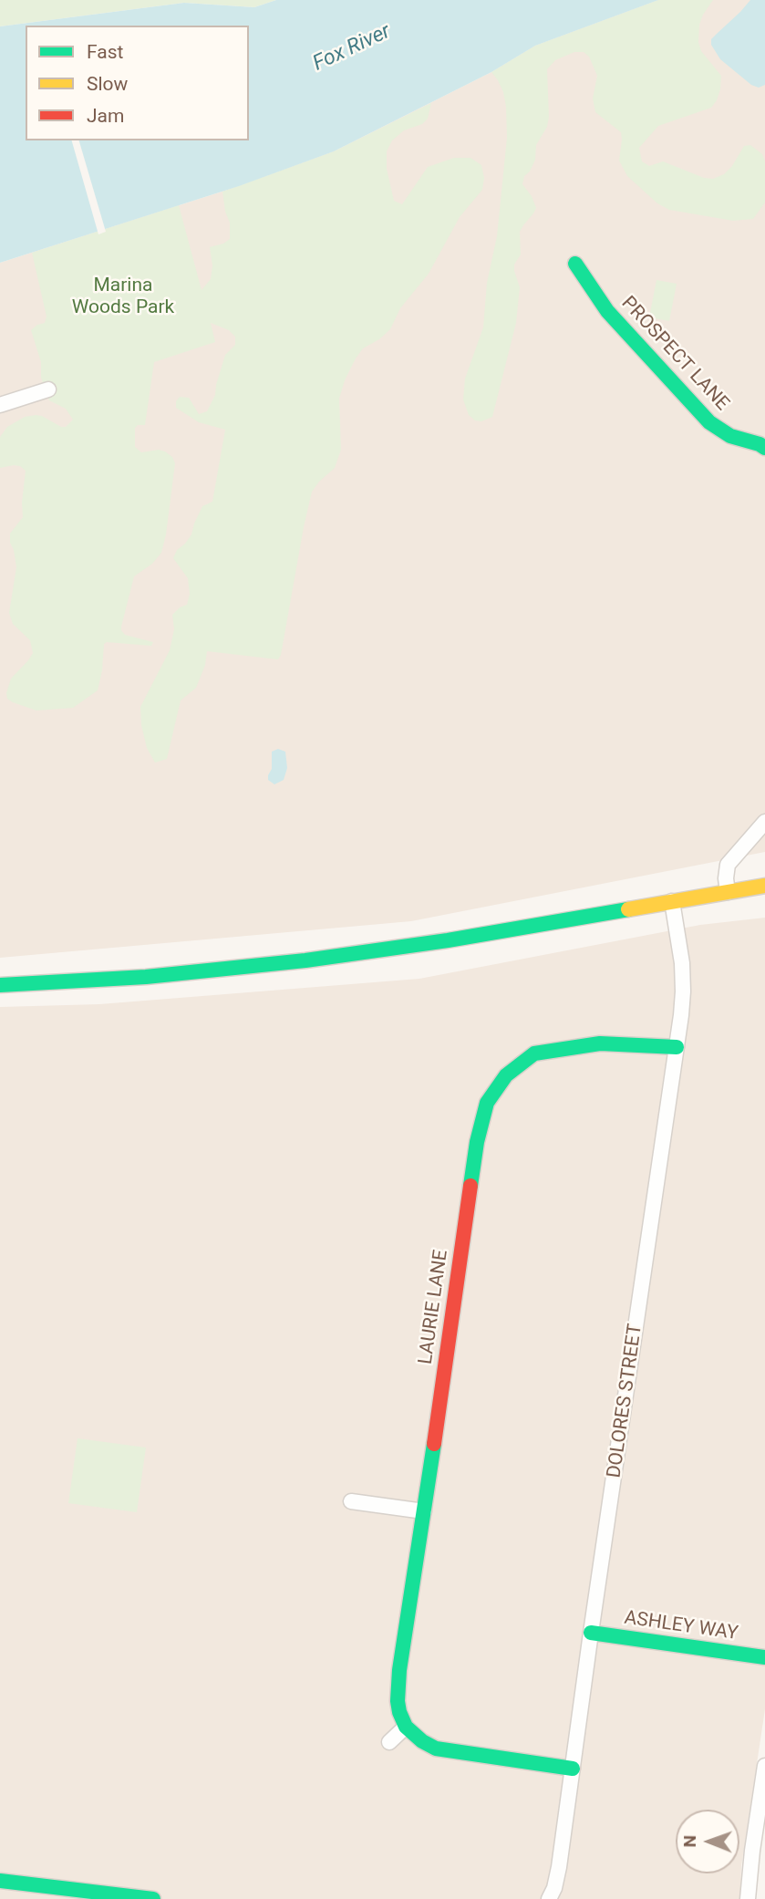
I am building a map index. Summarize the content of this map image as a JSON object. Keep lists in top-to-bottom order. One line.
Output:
{"streets":{"street":["PROSPECT LANE","LAURIE LANE","DOLORES STREET","ASHLEY WAY"]},"crossings":[["LAURIE LANE","DOLORES STREET"],["DOLORES STREET","ASHLEY WAY"]],"water":["Fox River"],"parks":["Marina Woods Park"],"legend":["Fast","Slow","Jam"],"north":"left"}
